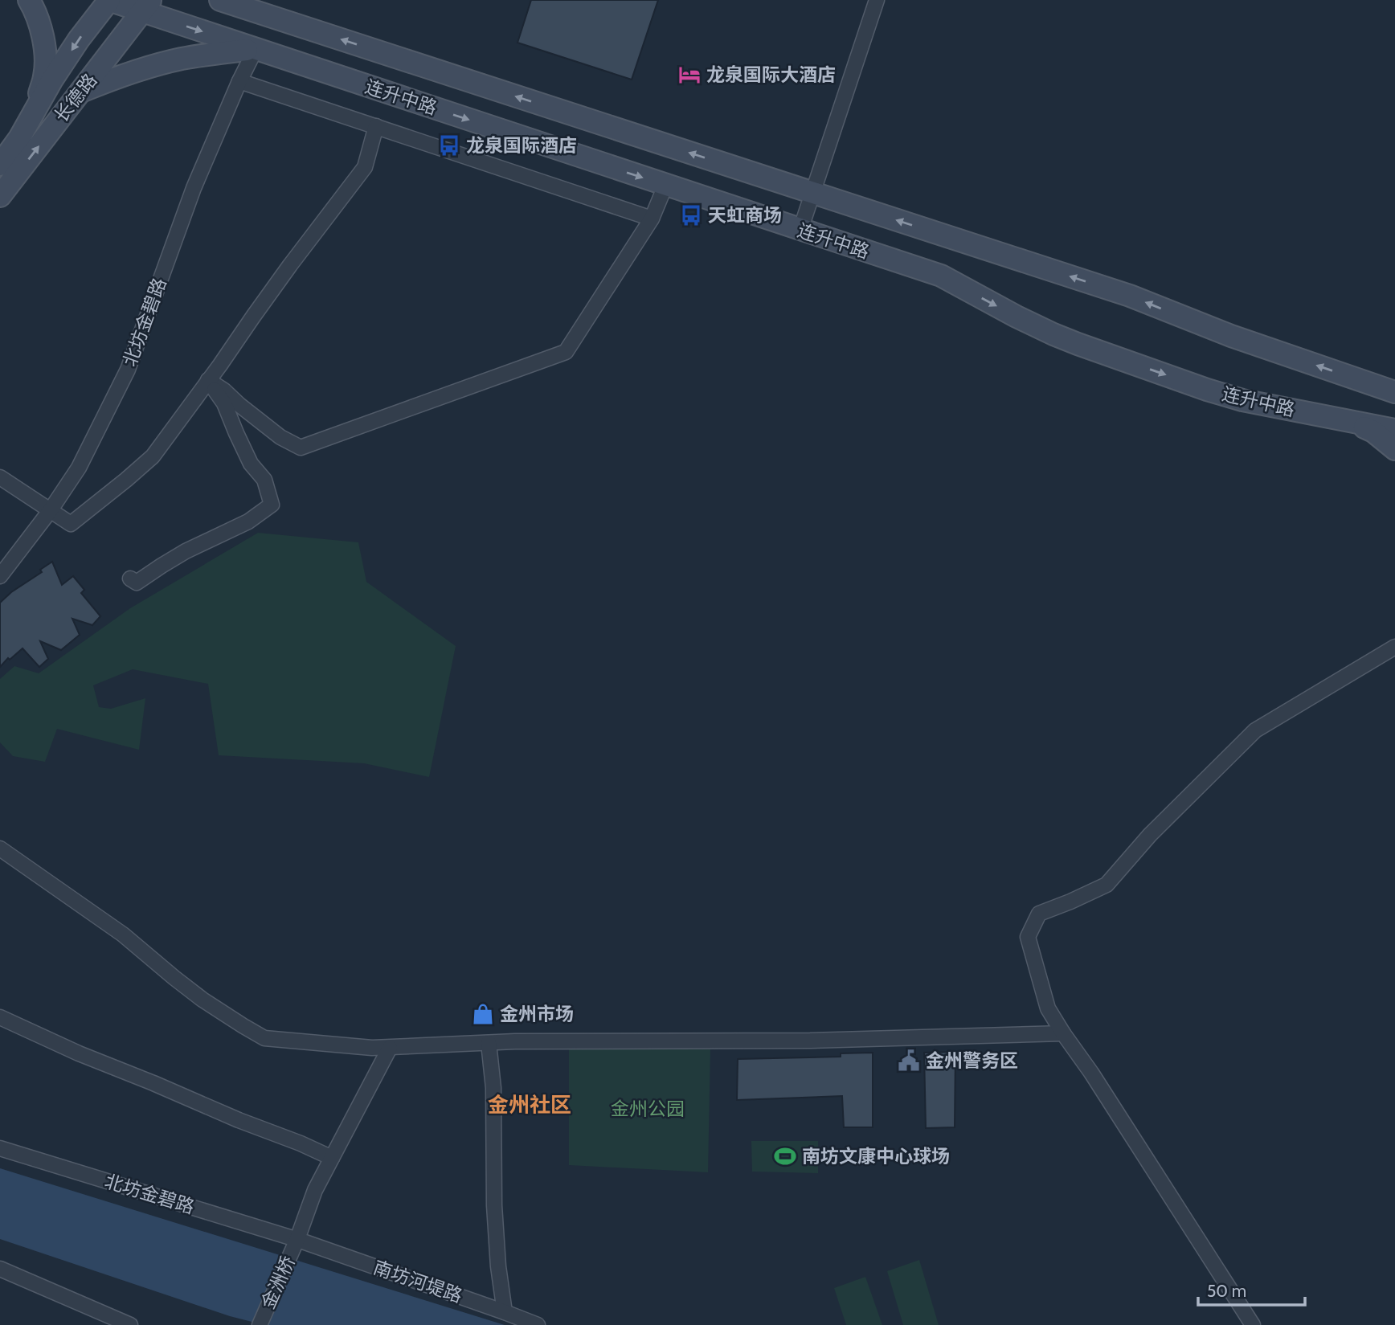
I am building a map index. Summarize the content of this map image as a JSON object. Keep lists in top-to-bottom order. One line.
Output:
{"streets":{"main road":["连升中路","长德路"],"street":["北坊金碧路","南坊河堤路","金洲桥"]},"crossings":[["连升中路","长德路"],["连升中路","北坊金碧路"],["北坊金碧路","南坊河堤路"],["北坊金碧路","金洲桥"],["南坊河堤路","金洲桥"]],"districts":["金州社区"],"parks":["金州公园"],"places":{"hotel":["龙泉国际大酒店"],"bus stop":["龙泉国际酒店","天虹商场"],"shop":["金州市场"],"public building":["金州警务区"],"sports":["南坊文康中心球场"]},"scale_bar":"50 m"}
